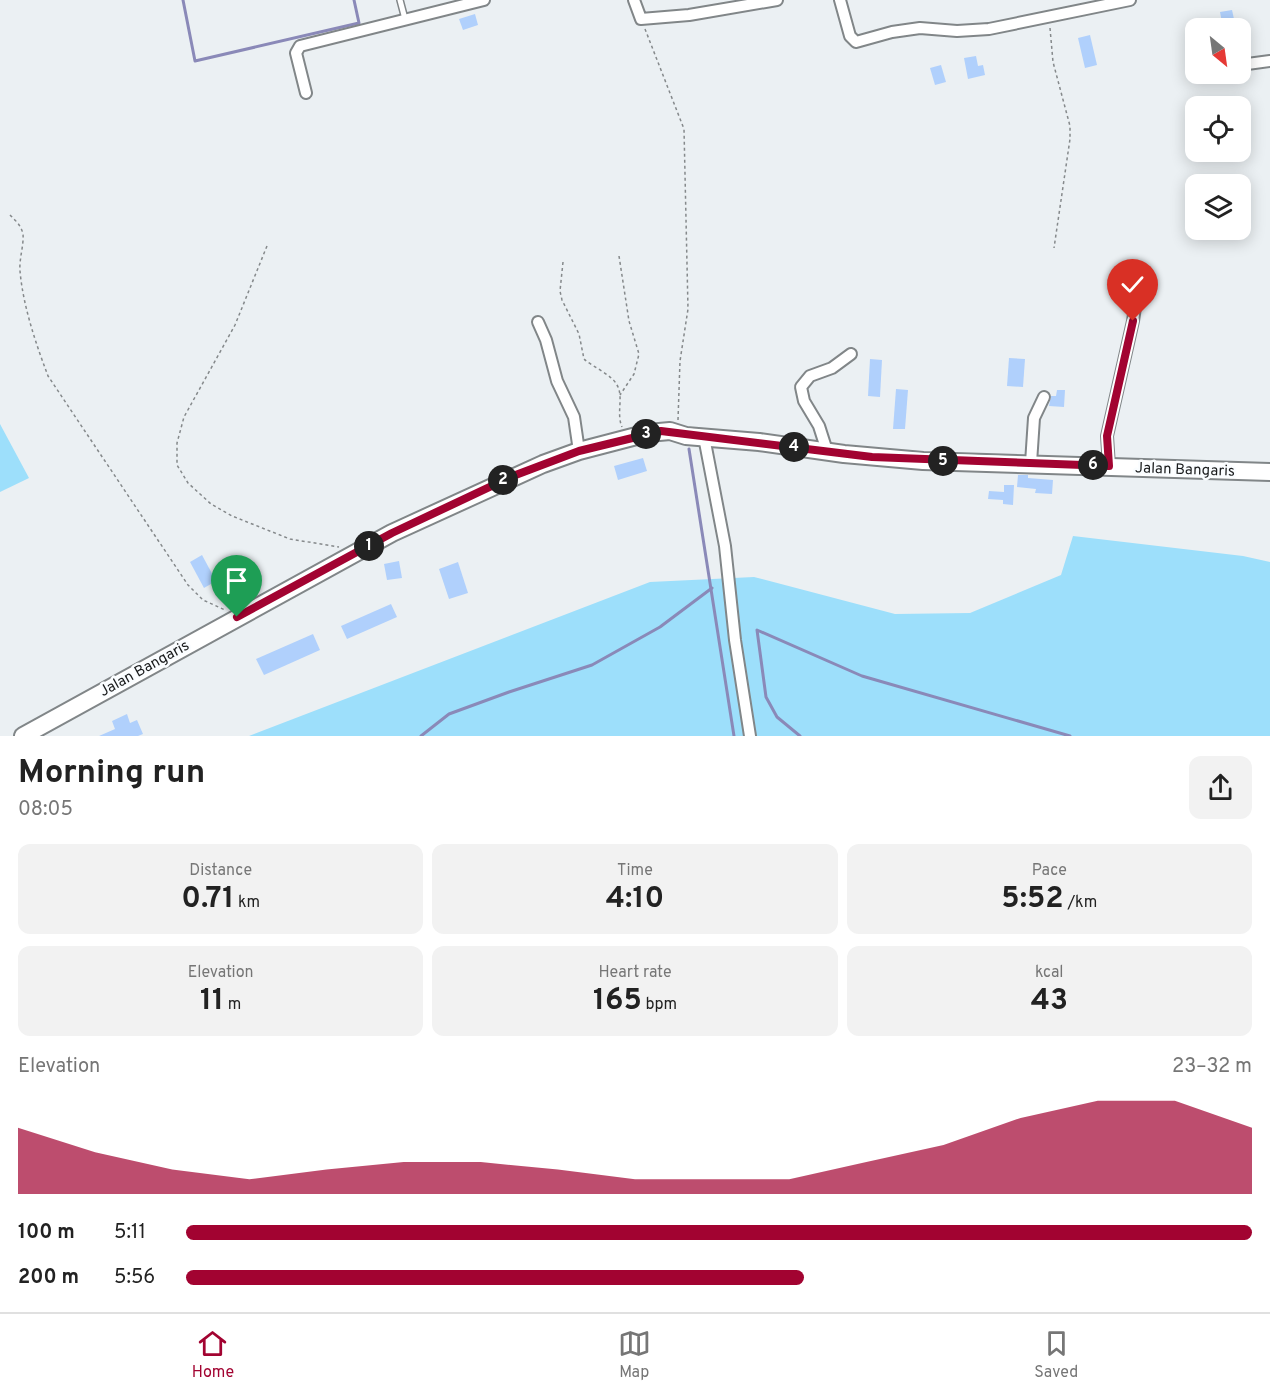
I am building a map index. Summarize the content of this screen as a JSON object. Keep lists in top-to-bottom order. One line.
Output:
{"streets":{"street":["Jalan Bangaris"]},"north":"bottom right","page":{"pins":["3","4","5","6","2","1"],"heading":["Morning run","08:05"],"stats":[["Distance","0.71 km"],["Time","4:10"],["Pace","5:52 /km"],["Elevation","11 m"],["Heart rate","165 bpm"],["kcal","43"]],"chart":["Elevation","23–32 m"],"list":[{"name":"100 m","note":"5:11"},{"name":"200 m","note":"5:56"}],"tabs":["Home","Map","Saved"]}}
